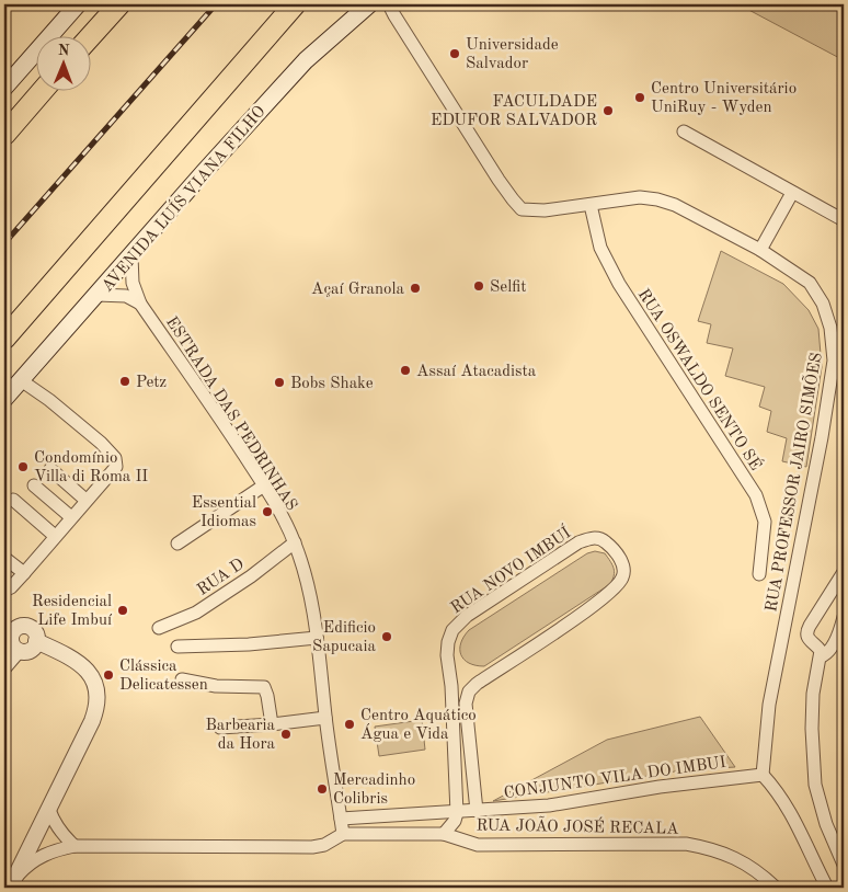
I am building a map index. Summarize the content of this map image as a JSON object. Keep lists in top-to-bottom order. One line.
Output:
{"streets":{"main road":["AVENIDA LUÍS VIANA FILHO"],"street":["RUA OSWALDO SENTO SÉ","ESTRADA DAS PEDRINHAS","RUA PROFESSOR JAIRO SIMÕES","RUA NOVO IMBUÍ","RUA D","CONJUNTO VILA DO IMBUI","RUA JOÃO JOSÉ RECALA"]},"crossings":[["AVENIDA LUÍS VIANA FILHO","ESTRADA DAS PEDRINHAS"],["AVENIDA LUÍS VIANA FILHO","RUA PROFESSOR JAIRO SIMÕES"],["RUA OSWALDO SENTO SÉ","RUA PROFESSOR JAIRO SIMÕES"],["ESTRADA DAS PEDRINHAS","RUA D"],["ESTRADA DAS PEDRINHAS","CONJUNTO VILA DO IMBUI"],["ESTRADA DAS PEDRINHAS","RUA JOÃO JOSÉ RECALA"],["RUA PROFESSOR JAIRO SIMÕES","CONJUNTO VILA DO IMBUI"],["RUA NOVO IMBUÍ","CONJUNTO VILA DO IMBUI"]],"places":["Universidade Salvador","Centro Universitário UniRuy - Wyden","FACULDADE EDUFOR SALVADOR","Selfit","Açaí Granola","Assaí Atacadista","Petz","Bobs Shake","Condomínio Villa di Roma II","Essential Idiomas","Residencial Life Imbuí","Edificio Sapucaia","Clássica Delicatessen","Centro Aquático Água e Vida","Barbearia da Hora","Mercadinho Colibris"],"north":"top"}
